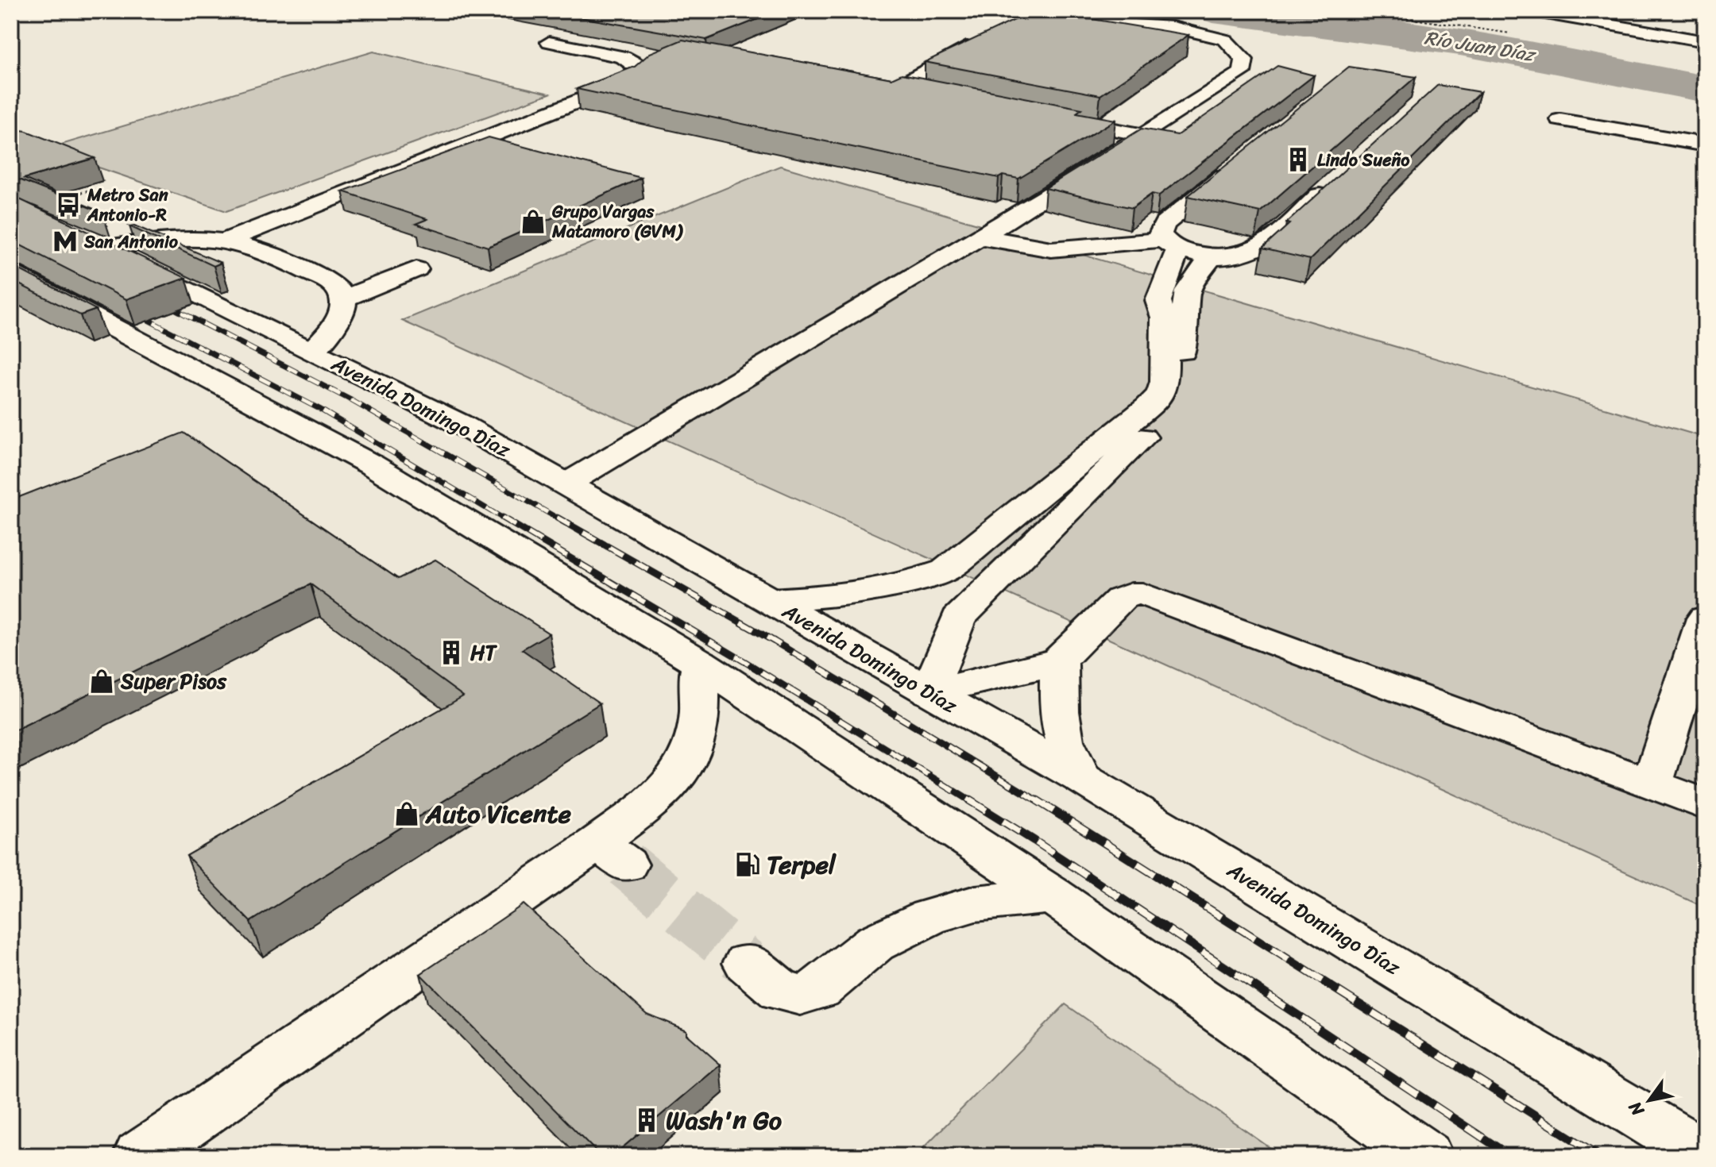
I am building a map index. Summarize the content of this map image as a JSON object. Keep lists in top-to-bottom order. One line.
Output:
{"streets":{"main road":["Avenida Domingo Díaz"]},"water":["Río Juan Díaz"],"places":{"building":["Lindo Sueño","HT","Wash'n Go"],"bus stop":["Metro San Antonio-R"],"shop":["Grupo Vargas Matamoro (GVM)","Super Pisos","Auto Vicente"],"metro station":["San Antonio"],"fuel station":["Terpel"]},"north":"bottom left"}
